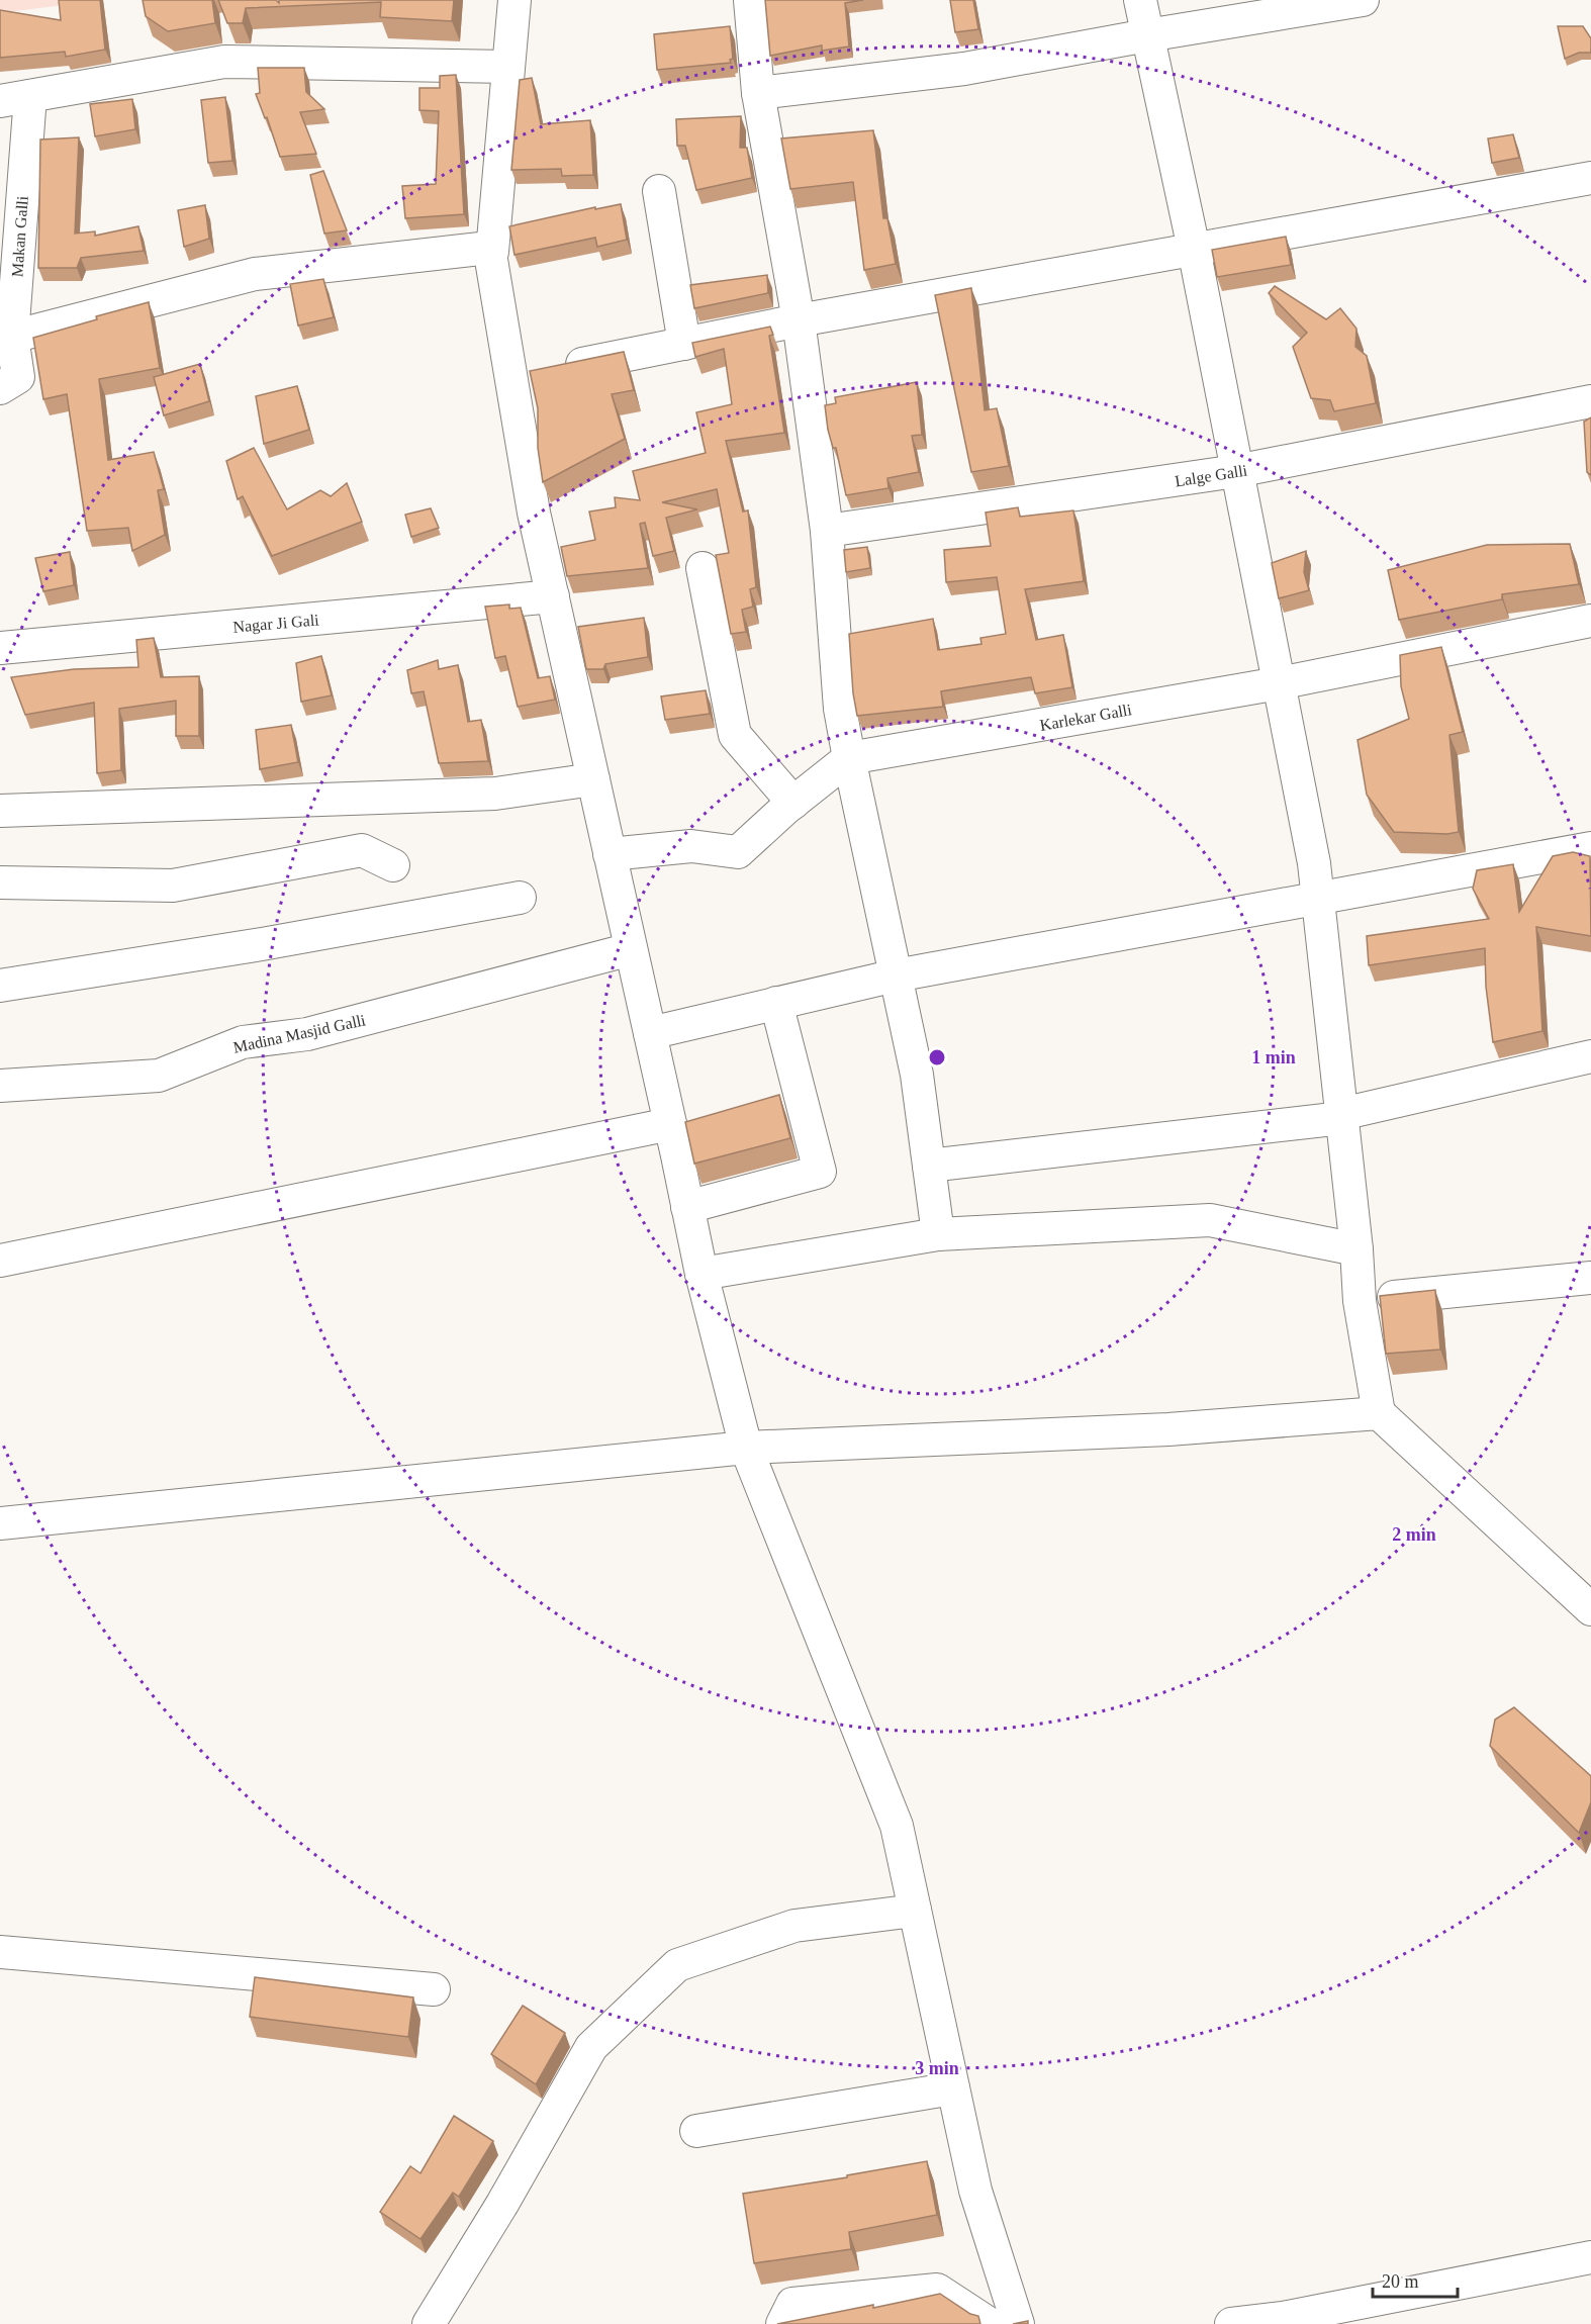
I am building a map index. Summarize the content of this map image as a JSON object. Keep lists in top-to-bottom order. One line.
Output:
{"streets":{"street":["Makan Galli","Lalge Galli","Nagar Ji Gali","Karlekar Galli","Madina Masjid Galli"]},"scale_bar":"20 m","rings":["1 min","2 min","3 min"]}
